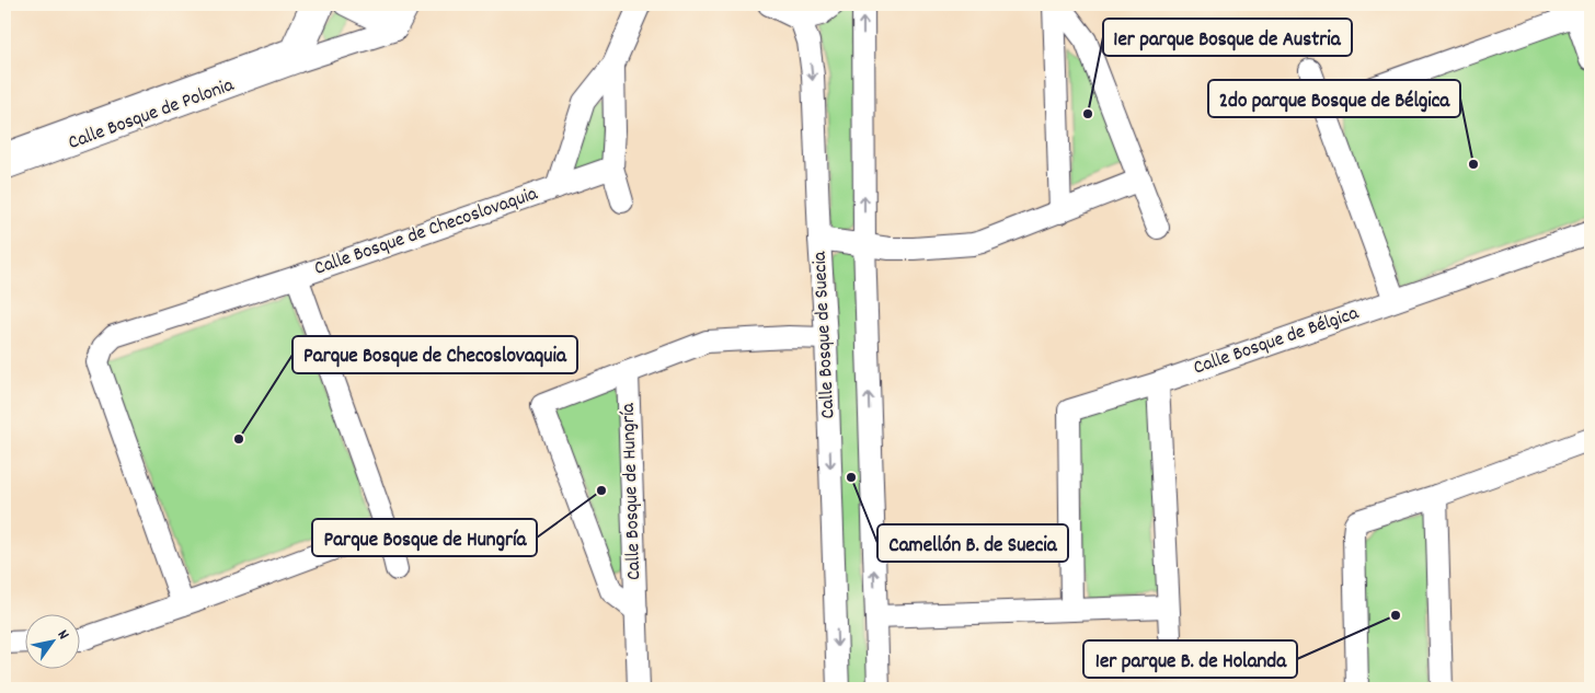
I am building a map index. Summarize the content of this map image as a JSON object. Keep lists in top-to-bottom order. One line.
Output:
{"streets":{"street":["Calle Bosque de Polonia","Calle Bosque de Checoslovaquia","Calle Bosque de Suecia","Calle Bosque de Bélgica","Calle Bosque de Hungría"]},"crossings":[["Calle Bosque de Suecia","Calle Bosque de Hungría"]],"places":["1er parque Bosque de Austria","2do parque Bosque de Bélgica","Parque Bosque de Checoslovaquia","Camellón B. de Suecia","Parque Bosque de Hungría","1er parque B. de Holanda"],"north":"top right"}
